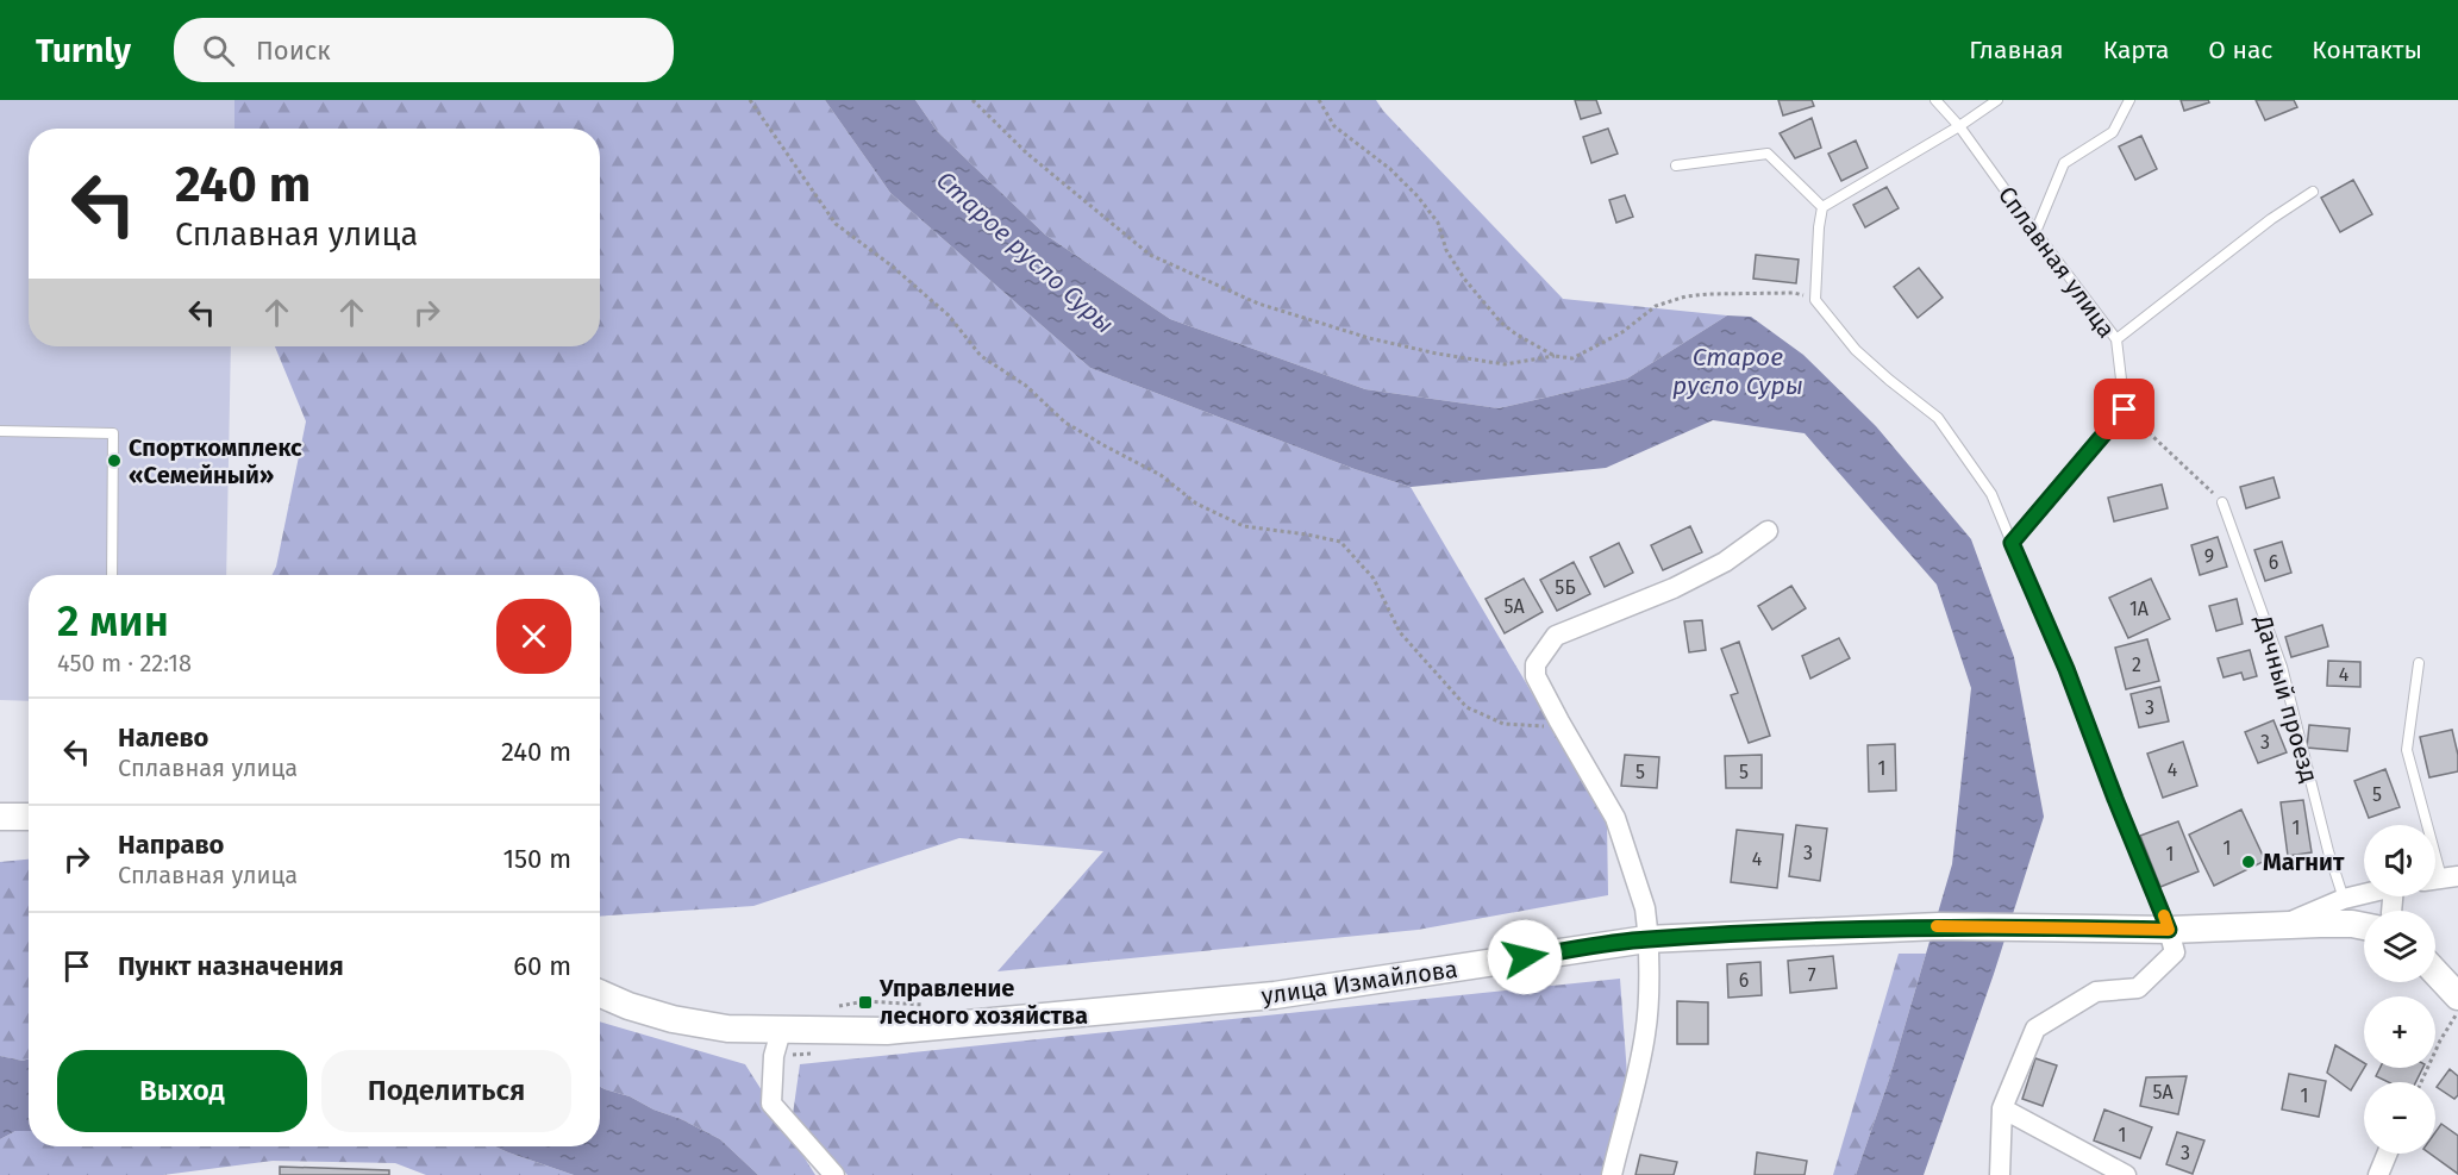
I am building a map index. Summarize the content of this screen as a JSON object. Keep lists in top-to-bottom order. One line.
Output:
{"streets":{"main road":["улица Измайлова"],"lane":["Сплавная улица","Дачный проезд"]},"water":["Старое русло Суры"],"places":{"other":["Спорткомплекс «Семейный»","Магнит"],"transit":["Управление лесного хозяйства"]},"house_numbers":["9","6","5Б","5А","1А","2","4","3","3","1","4","5","5","5","1","1","3","1","4","7","6","5А","1","1","3"],"page":{"header":"Turnly","search":"Поиск","nav":["Главная","Карта","О нас","Контакты"],"turn":["240 m","Сплавная улица"],"heading":["2 мин","450 m · 22:18"],"list":[{"name":"Налево","note":"Сплавная улица","value":"240 m"},{"name":"Направо","note":"Сплавная улица","value":"150 m"},{"name":"Пункт назначения","value":"60 m"}],"map_buttons":["+","−"],"buttons":["Выход","Поделиться"]}}
